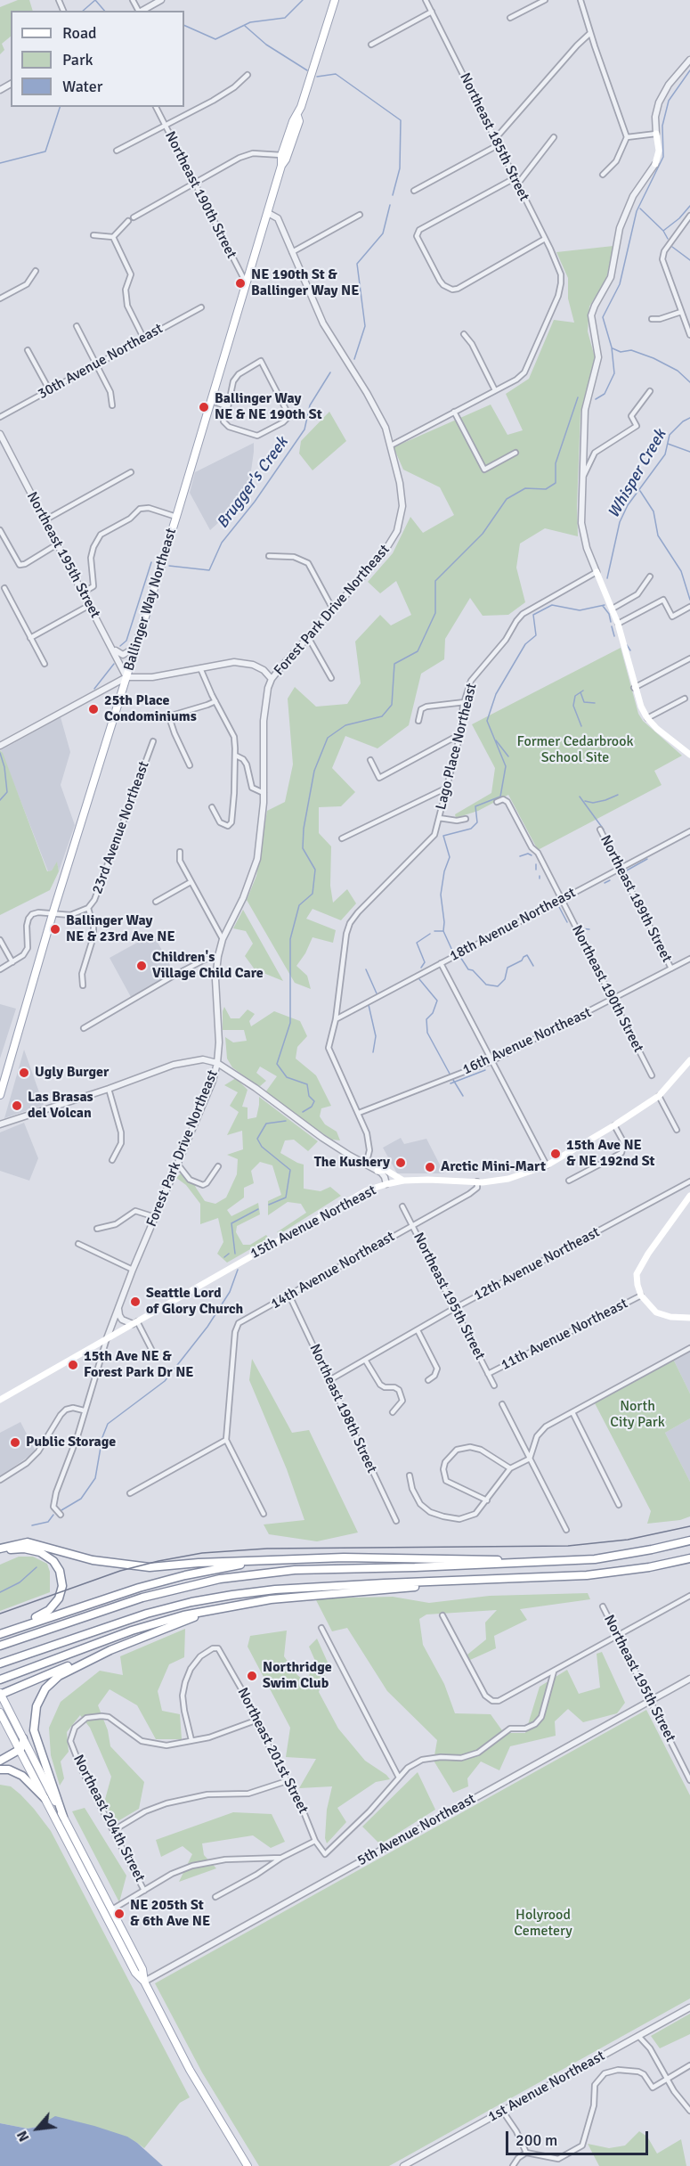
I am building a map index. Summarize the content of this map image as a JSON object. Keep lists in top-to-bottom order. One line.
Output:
{"streets":{"main road":["Ballinger Way Northeast","15th Avenue Northeast"],"street":["Northeast 185th Street","Northeast 190th Street","30th Avenue Northeast","Northeast 195th Street","Forest Park Drive Northeast","Lago Place Northeast","23rd Avenue Northeast","Northeast 189th Street","18th Avenue Northeast","16th Avenue Northeast","12th Avenue Northeast","14th Avenue Northeast","11th Avenue Northeast","Northeast 198th Street","Northeast 201st Street","Northeast 204th Street","5th Avenue Northeast","1st Avenue Northeast"]},"crossings":[["Northeast 190th Street","Ballinger Way Northeast"],["Northeast 190th Street","18th Avenue Northeast"],["Northeast 190th Street","16th Avenue Northeast"],["Northeast 195th Street","Ballinger Way Northeast"],["Northeast 195th Street","12th Avenue Northeast"],["Northeast 195th Street","14th Avenue Northeast"],["Northeast 195th Street","11th Avenue Northeast"],["Northeast 195th Street","5th Avenue Northeast"],["Ballinger Way Northeast","Forest Park Drive Northeast"],["Ballinger Way Northeast","23rd Avenue Northeast"],["Forest Park Drive Northeast","15th Avenue Northeast"],["Lago Place Northeast","18th Avenue Northeast"],["Northeast 189th Street","18th Avenue Northeast"],["Northeast 189th Street","16th Avenue Northeast"],["15th Avenue Northeast","14th Avenue Northeast"],["12th Avenue Northeast","Northeast 198th Street"],["14th Avenue Northeast","Northeast 198th Street"],["Northeast 201st Street","Northeast 204th Street"]],"water":["Whisper Creek","Brugger's Creek"],"parks":["Former Cedarbrook School Site","North City Park","Holyrood Cemetery"],"places":["NE 190th St & Ballinger Way NE","Ballinger Way NE & NE 190th St","25th Place Condominiums","Ballinger Way NE & 23rd Ave NE","Children's Village Child Care","Ugly Burger","Las Brasas del Volcan","15th Ave NE & NE 192nd St","The Kushery","Arctic Mini-Mart","Seattle Lord of Glory Church","15th Ave NE & Forest Park Dr NE","Public Storage","Northridge Swim Club","NE 205th St & 6th Ave NE"],"legend":["Road","Park","Water"],"scale_bar":"200 m","north":"bottom left"}
